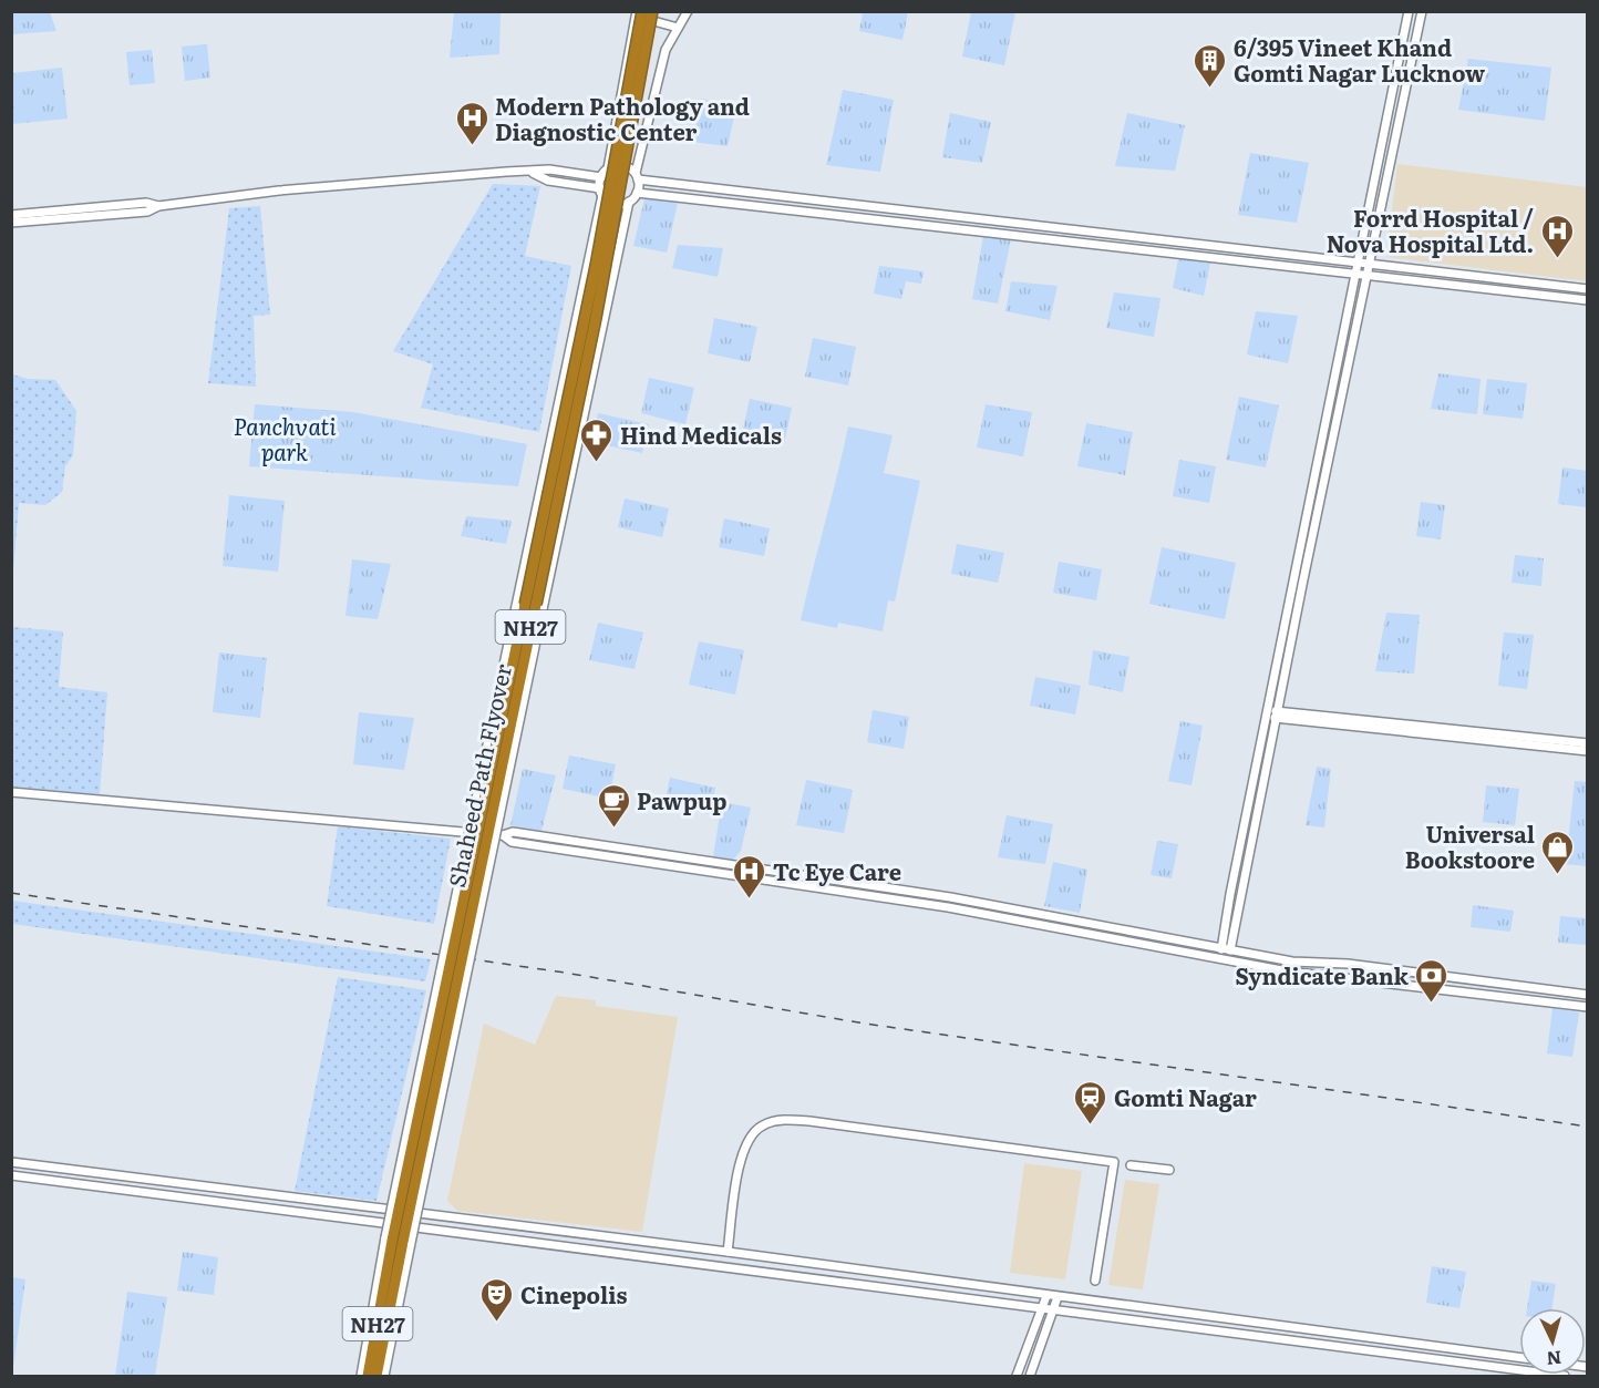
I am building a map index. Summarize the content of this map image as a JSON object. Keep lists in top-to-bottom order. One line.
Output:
{"streets":{"highway":["NH27","Shaheed Path Flyover"]},"crossings":[["NH27","Shaheed Path Flyover"]],"parks":["Panchvati park"],"places":{"building":["6/395 Vineet Khand Gomti Nagar Lucknow"],"hospital":["Modern Pathology and Diagnostic Center","Forrd Hospital / Nova Hospital Ltd.","Tc Eye Care"],"pharmacy":["Hind Medicals"],"cafe":["Pawpup"],"shop":["Universal Bookstoore"],"bank":["Syndicate Bank"],"station":["Gomti Nagar"],"theatre":["Cinepolis"]},"north":"bottom"}
